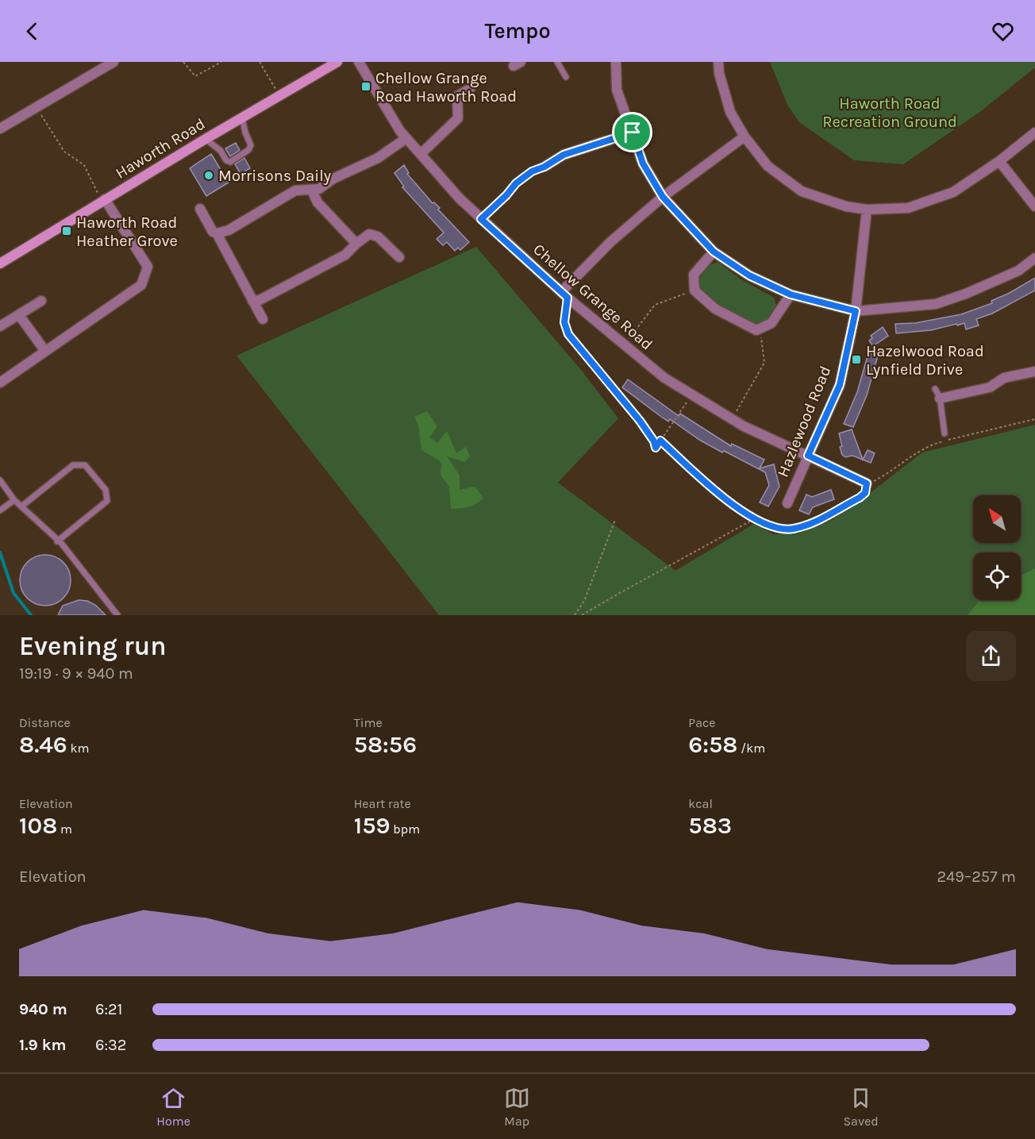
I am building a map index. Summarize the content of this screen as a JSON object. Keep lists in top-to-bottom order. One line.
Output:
{"streets":{"main road":["Haworth Road"],"street":["Chellow Grange Road","Hazlewood Road"]},"crossings":[["Chellow Grange Road","Hazlewood Road"]],"parks":["Haworth Road Recreation Ground"],"places":{"transit":["Chellow Grange Road Haworth Road","Haworth Road Heather Grove","Hazelwood Road Lynfield Drive"],"other":["Morrisons Daily"]},"north":"top left","page":{"header":"Tempo","heading":["Evening run","19:19 · 9 × 940 m"],"stats":[["Distance","8.46 km"],["Time","58:56"],["Pace","6:58 /km"],["Elevation","108 m"],["Heart rate","159 bpm"],["kcal","583"]],"chart":["Elevation","249–257 m"],"list":[{"name":"940 m","note":"6:21"},{"name":"1.9 km","note":"6:32"}],"tabs":["Home","Map","Saved"]}}
